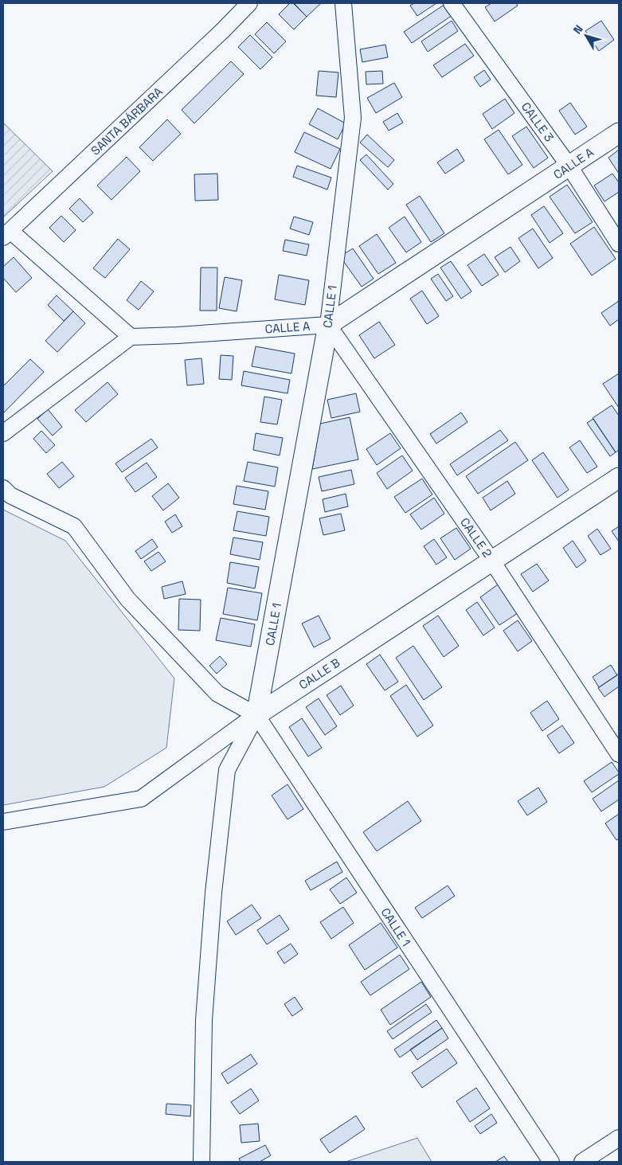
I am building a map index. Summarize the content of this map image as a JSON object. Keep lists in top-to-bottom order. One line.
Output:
{"streets":{"street":["SANTA BÁRBARA","CALLE 3","CALLE A","CALLE 1","CALLE 2","CALLE B"]},"crossings":[["CALLE 3","CALLE A"],["CALLE A","CALLE 1"],["CALLE A","CALLE 2"],["CALLE 1","CALLE 2"],["CALLE 1","CALLE B"],["CALLE 2","CALLE B"]],"north":"top left"}
